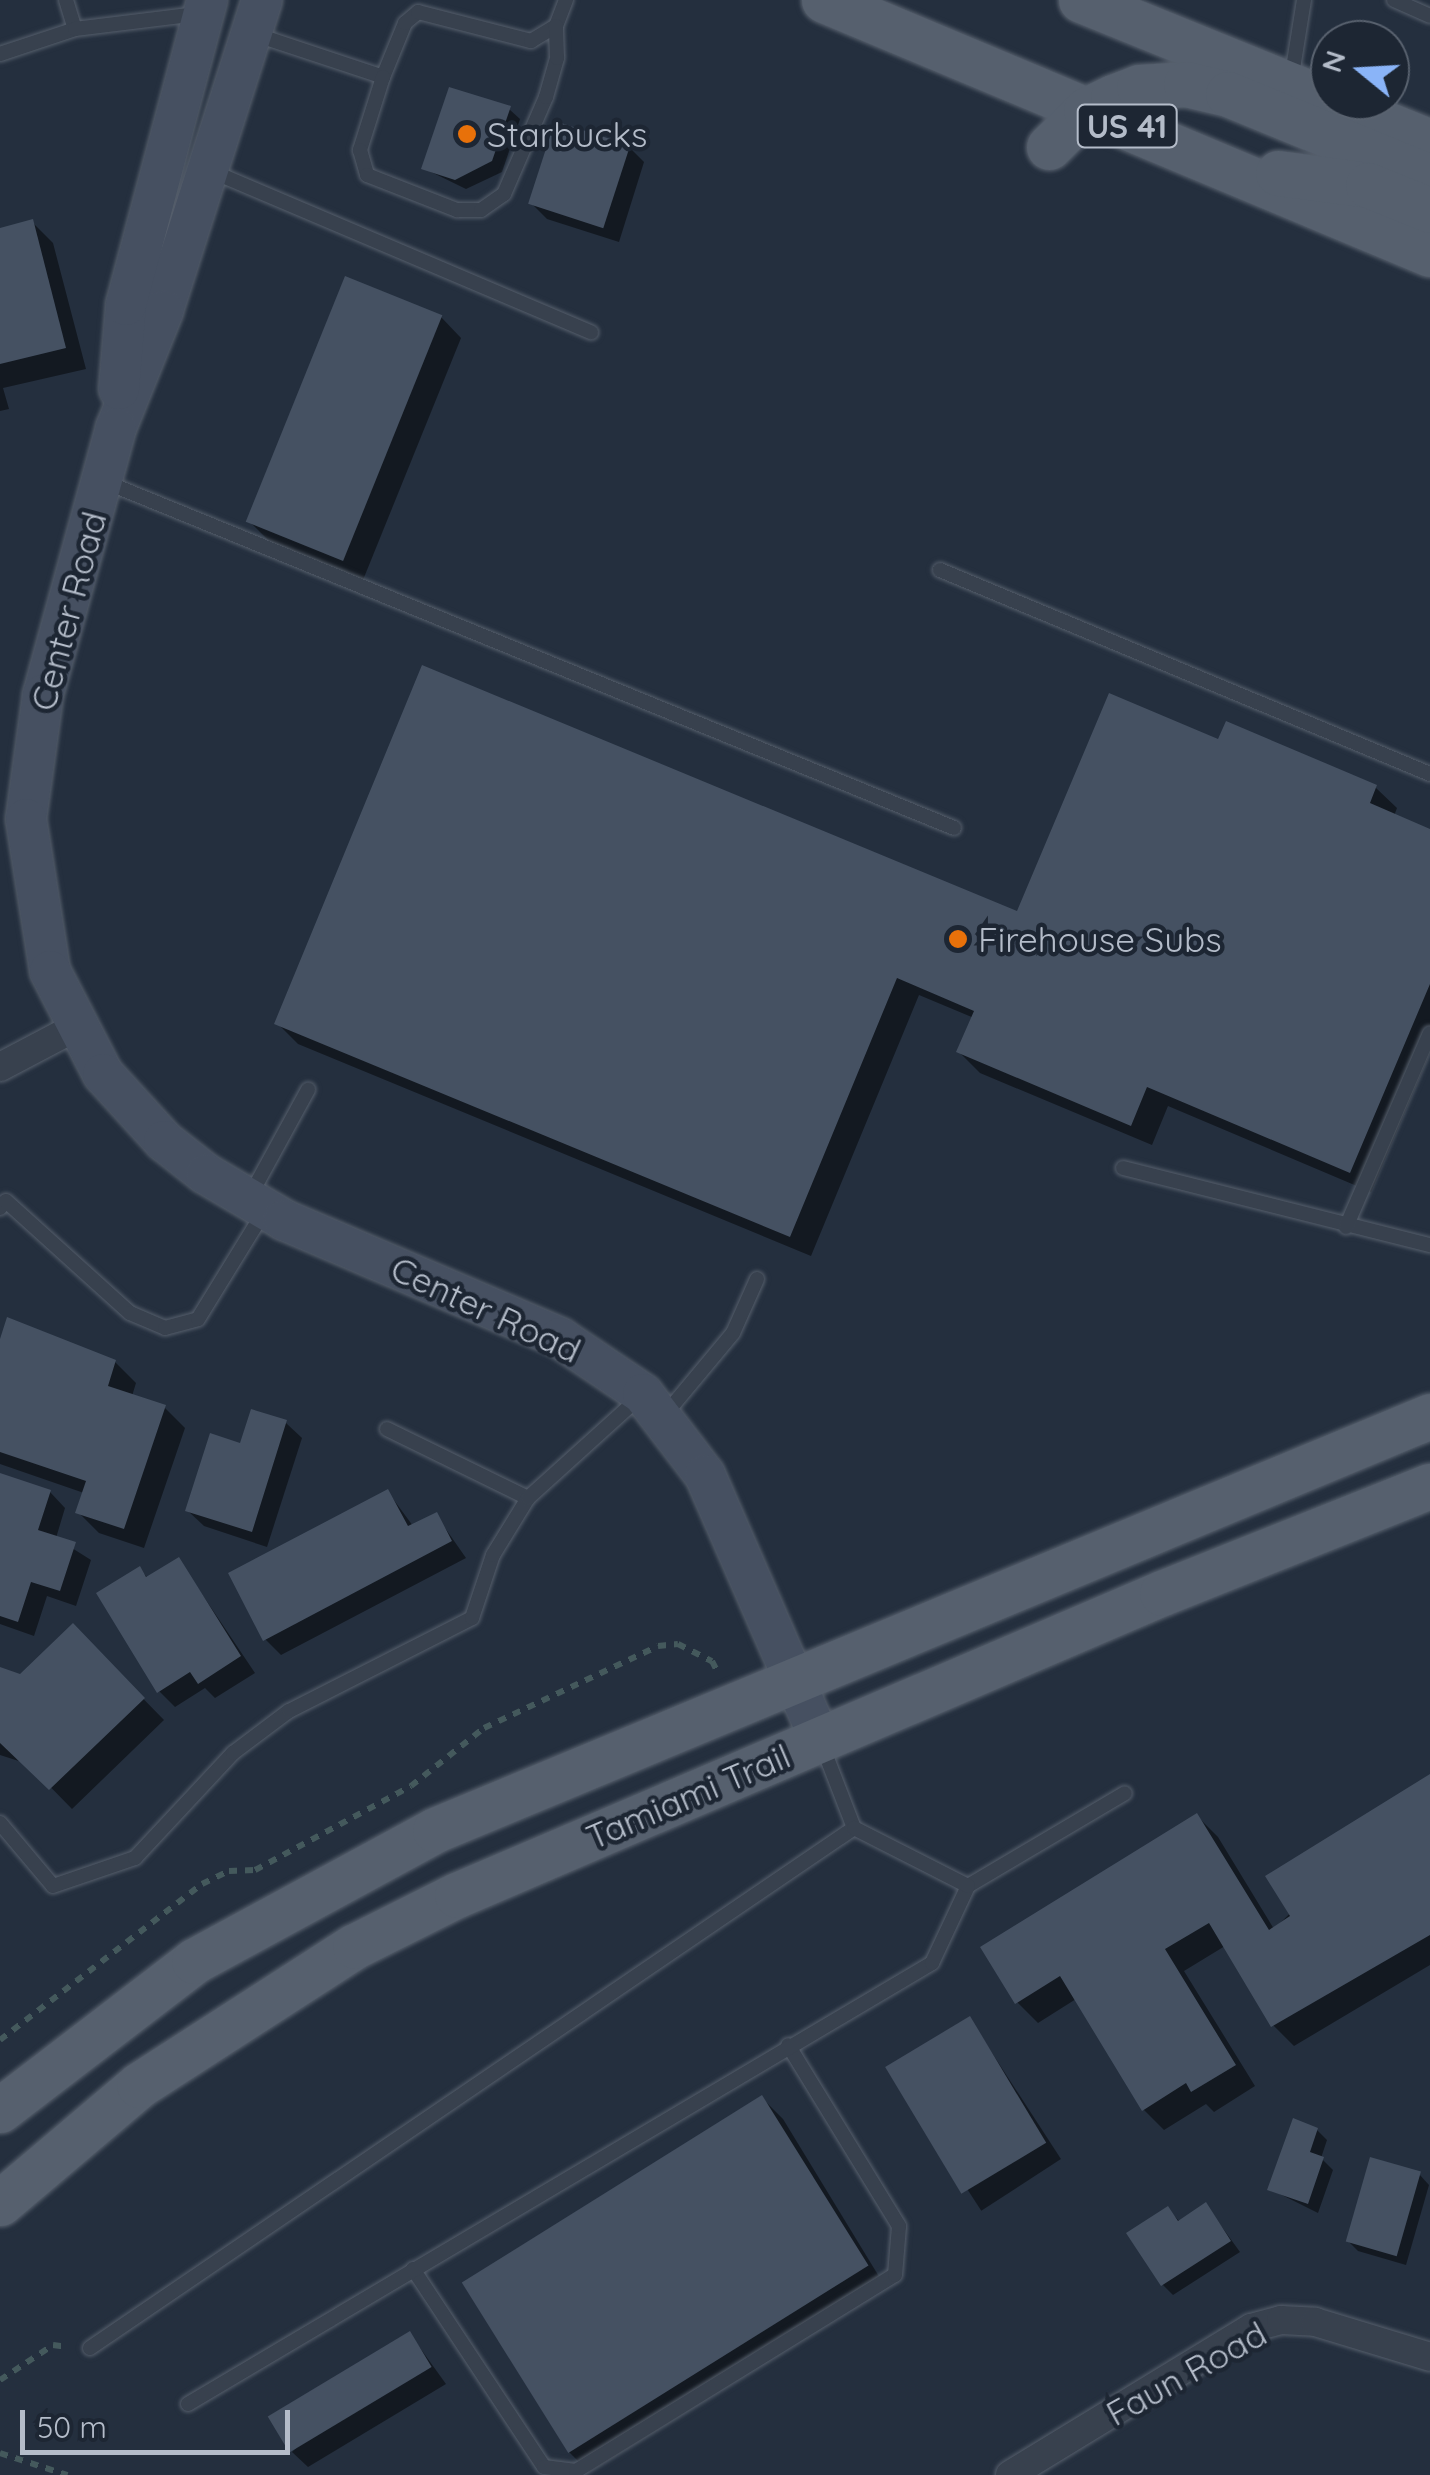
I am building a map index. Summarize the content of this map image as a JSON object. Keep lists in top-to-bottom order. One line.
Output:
{"streets":{"main road":["US 41","Tamiami Trail"],"street":["Center Road","Faun Road"]},"crossings":[["Center Road","Tamiami Trail"]],"places":["Starbucks","Firehouse Subs"],"scale_bar":"50 m","north":"left"}
